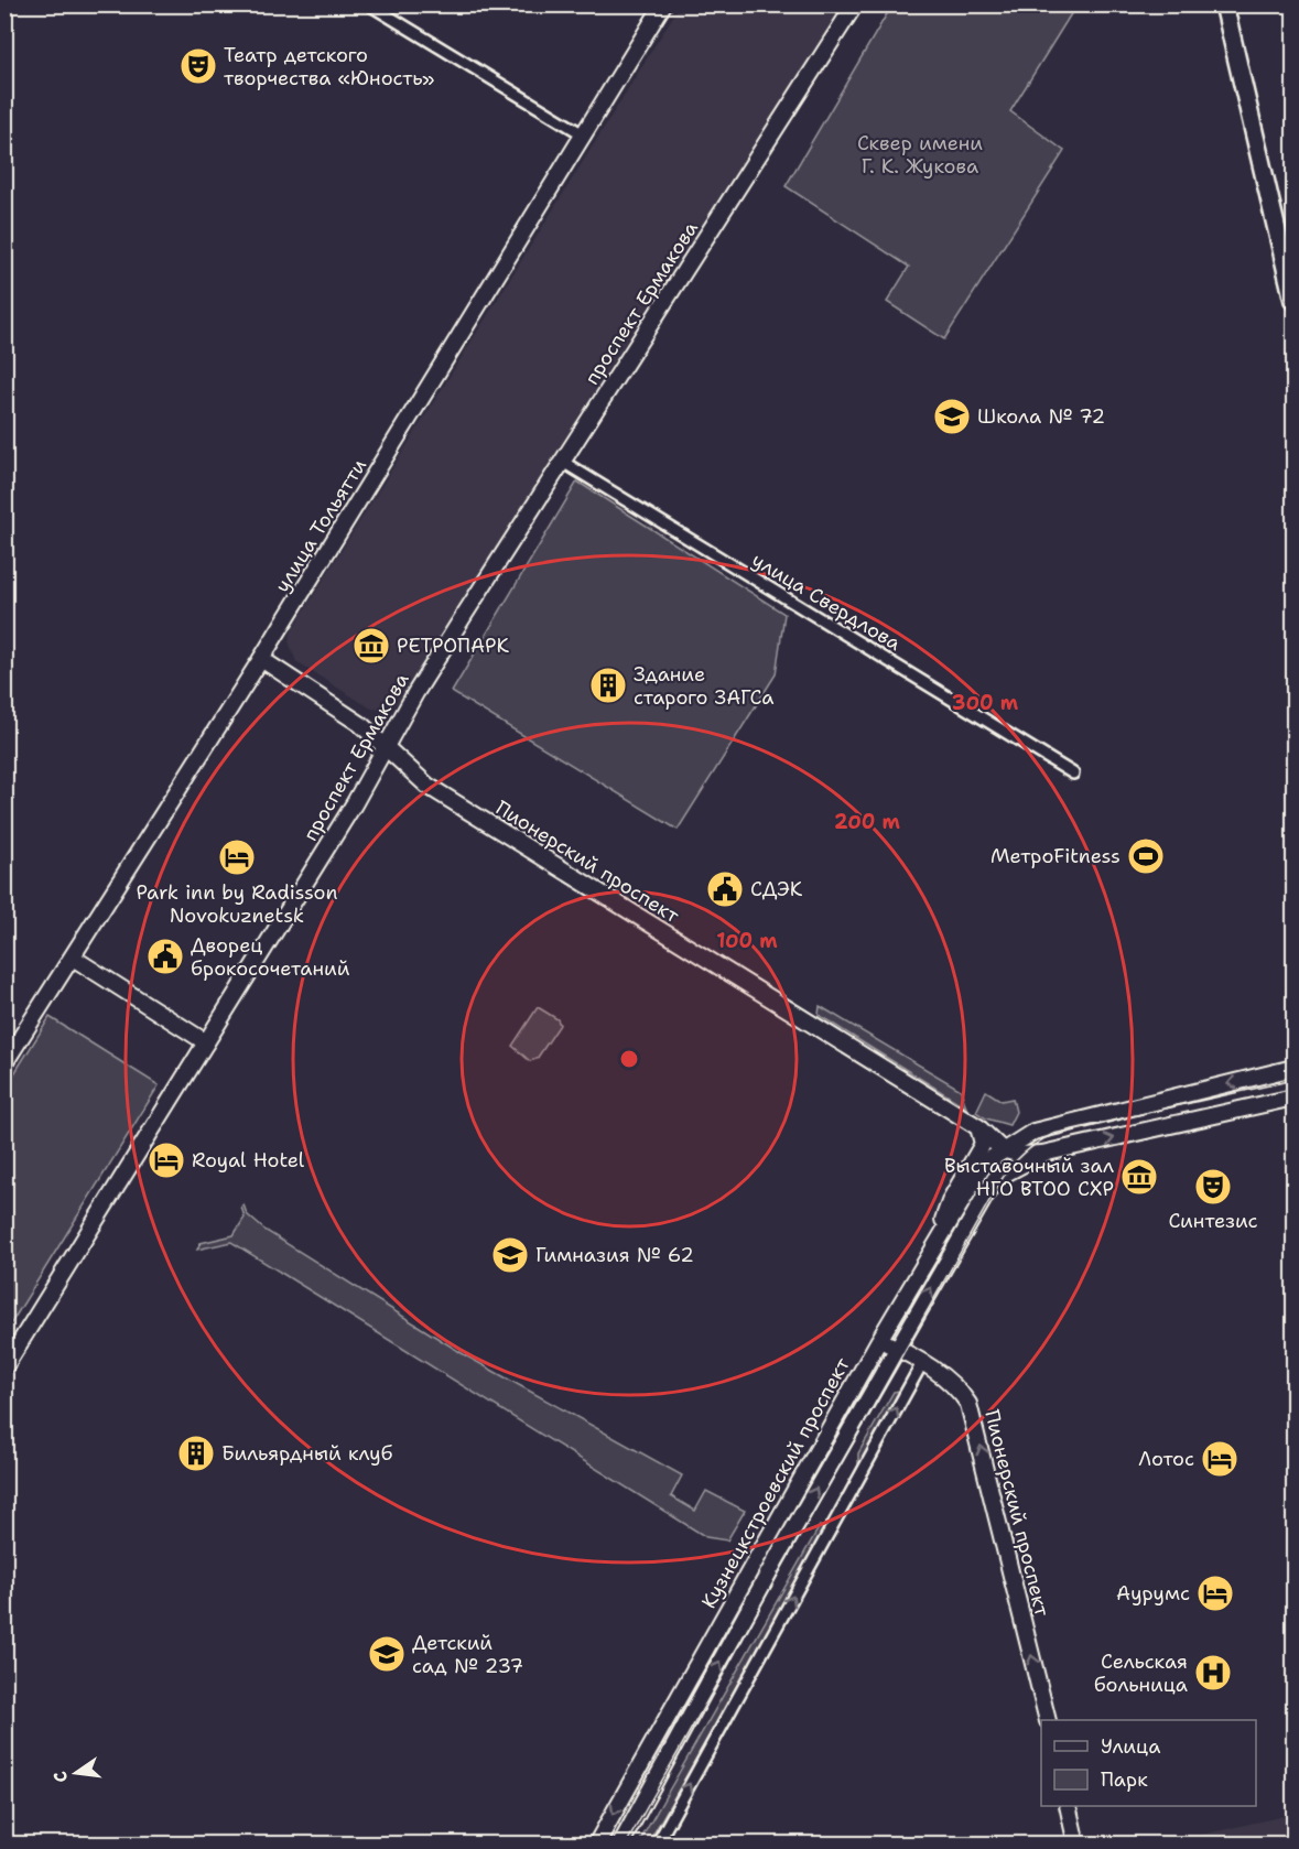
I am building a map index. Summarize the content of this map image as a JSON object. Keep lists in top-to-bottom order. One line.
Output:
{"streets":{"main road":["проспект Ермакова","улица Тольятти","Пионерский проспект","Кузнецкстроевский проспект"],"street":["улица Свердлова"]},"crossings":[["проспект Ермакова","улица Свердлова"],["проспект Ермакова","Пионерский проспект"],["улица Тольятти","Пионерский проспект"],["Пионерский проспект","Кузнецкстроевский проспект"]],"parks":["Сквер имени Г. К. Жукова"],"places":{"theatre":["Театр детского творчества «Юность»","Синтезис"],"school or university":["Школа № 72","Гимназия № 62","Детский сад № 237"],"museum":["РЕТРОПАРК","Выставочный зал НГО ВТОО СХР"],"building":["Здание старого ЗАГСа","Бильярдный клуб"],"sports":["МетроFitness"],"hotel":["Park inn by Radisson Novokuznetsk","Royal Hotel","Лотос","Аурумс"],"public building":["СДЭК","Дворец брокосочетаний"],"hospital":["Сельская больница"]},"legend":["Улица","Парк"],"north":"left","rings":["300 m","200 m","100 m"]}
